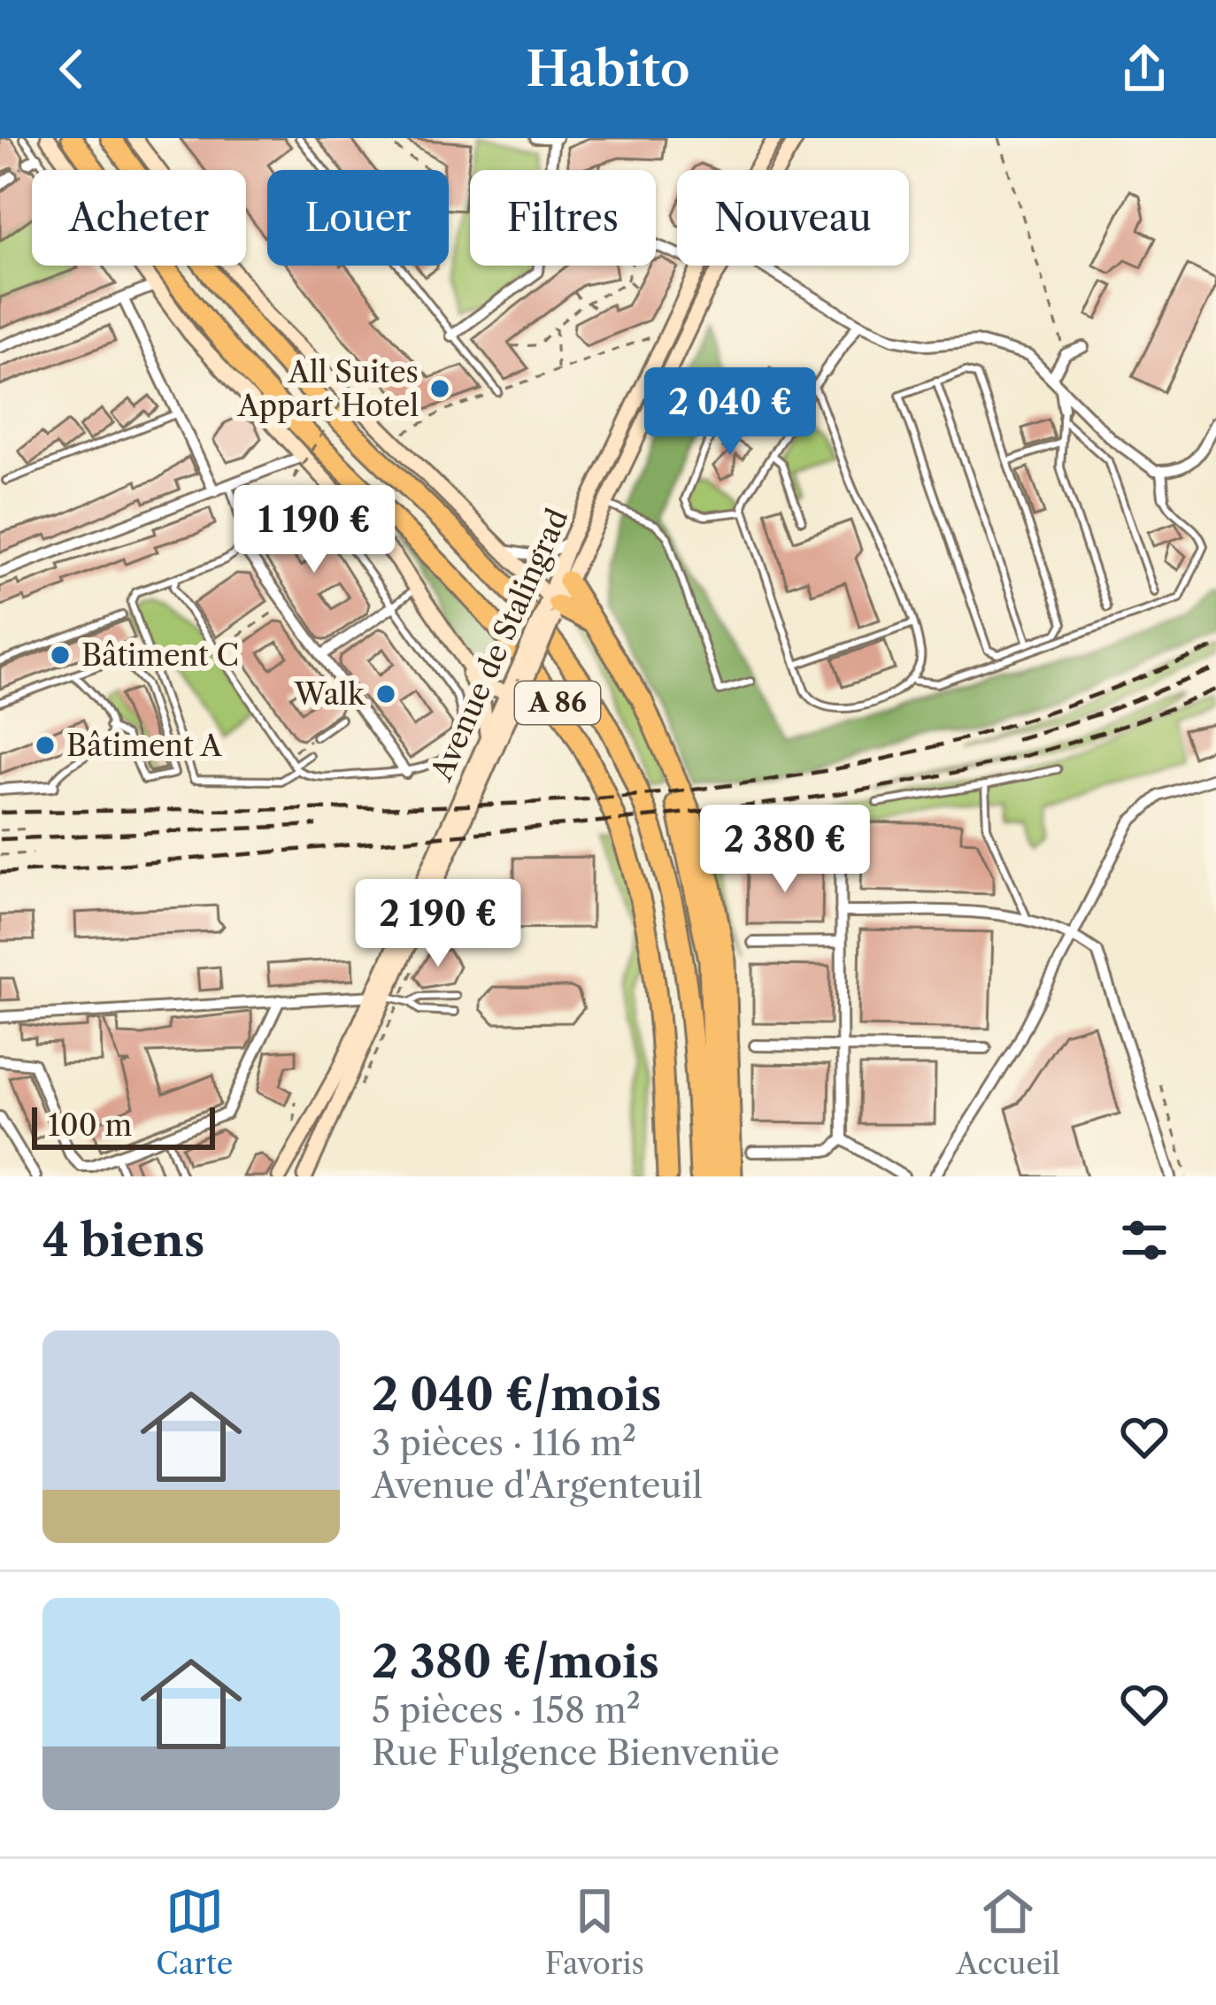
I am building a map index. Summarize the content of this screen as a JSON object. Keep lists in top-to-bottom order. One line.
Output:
{"streets":{"highway":["A 86"],"main road":["Avenue de Stalingrad"]},"places":["All Suites Appart Hotel","Bâtiment C","Walk","Bâtiment A"],"scale_bar":"100 m","page":{"header":"Habito","chip":["Acheter","Louer","Filtres","Nouveau"],"price":["2 040 €","1 190 €","2 380 €","2 190 €"],"scale":"100 m","heading":"4 biens","list":[{"name":"2 040 €/mois","note":"3 pièces · 116 m² · Avenue d'Argenteuil"},{"name":"2 380 €/mois","note":"5 pièces · 158 m² · Rue Fulgence Bienvenüe"}],"tabs":["Carte","Favoris","Accueil"]}}
